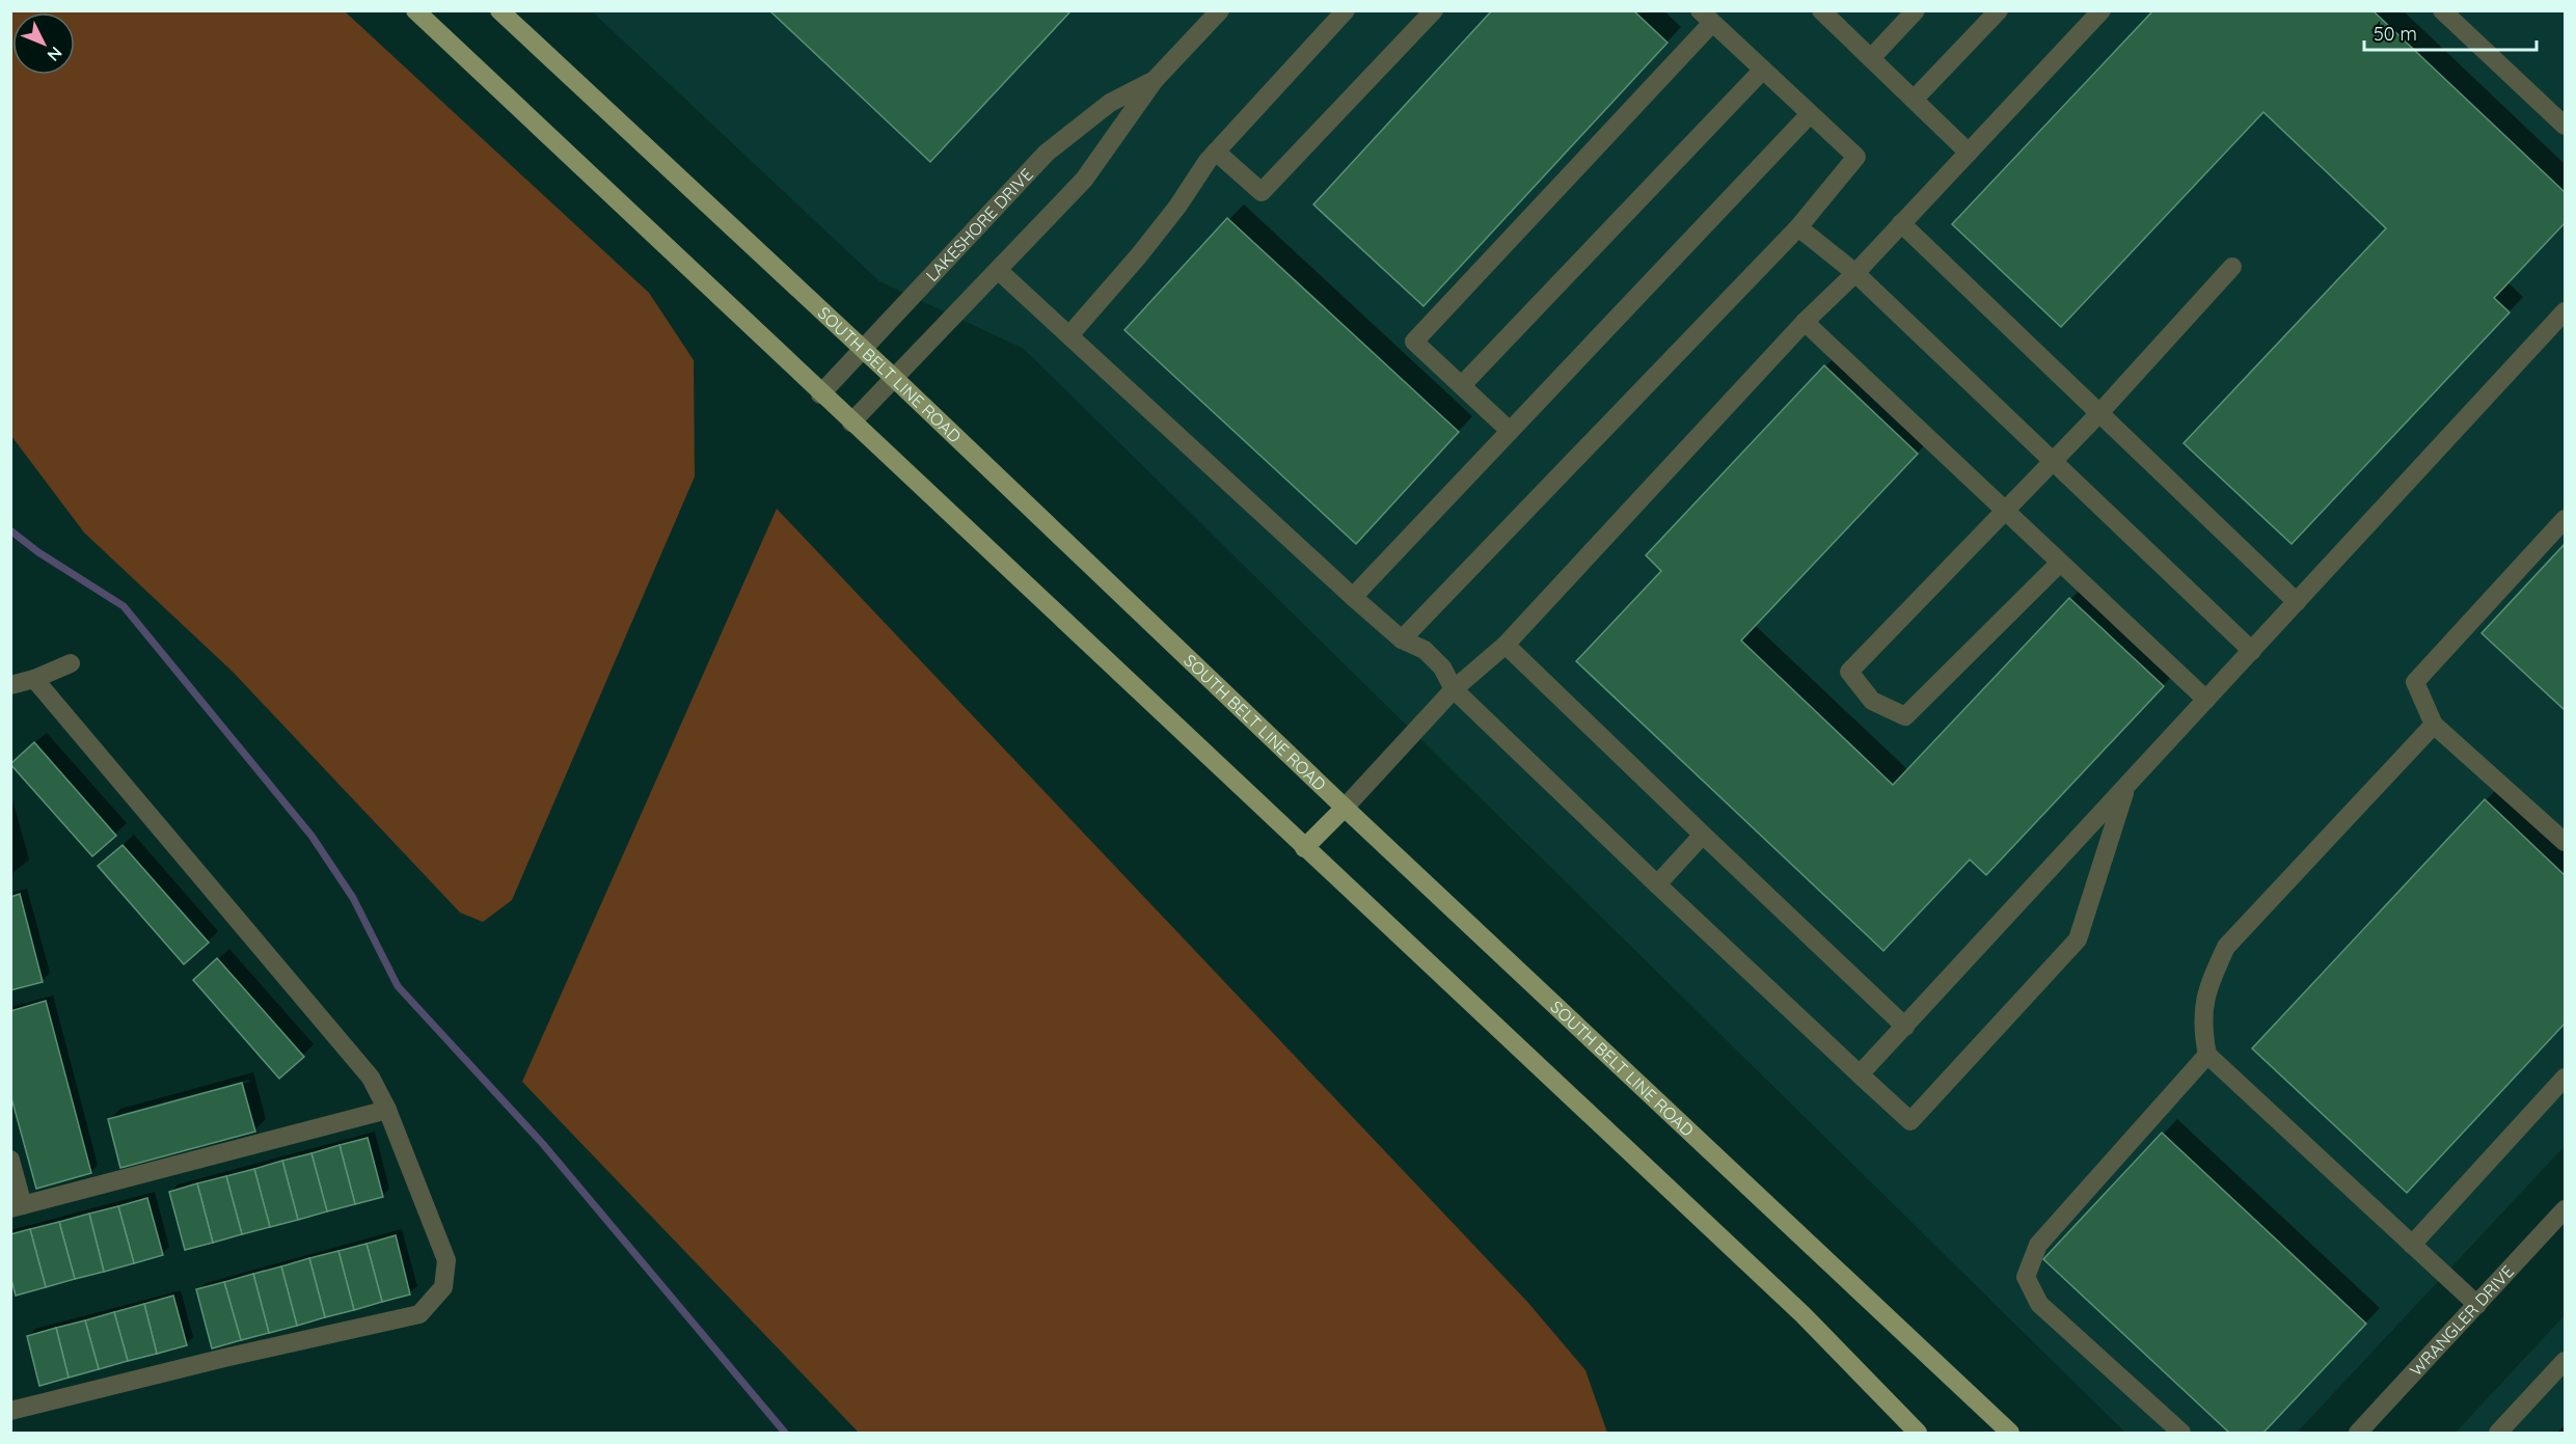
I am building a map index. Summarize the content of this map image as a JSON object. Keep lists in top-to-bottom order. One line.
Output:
{"streets":{"main road":["SOUTH BELT LINE ROAD"],"street":["LAKESHORE DRIVE","WRANGLER DRIVE"]},"crossings":[["LAKESHORE DRIVE","SOUTH BELT LINE ROAD"]],"scale_bar":"50 m","north":"bottom right"}
